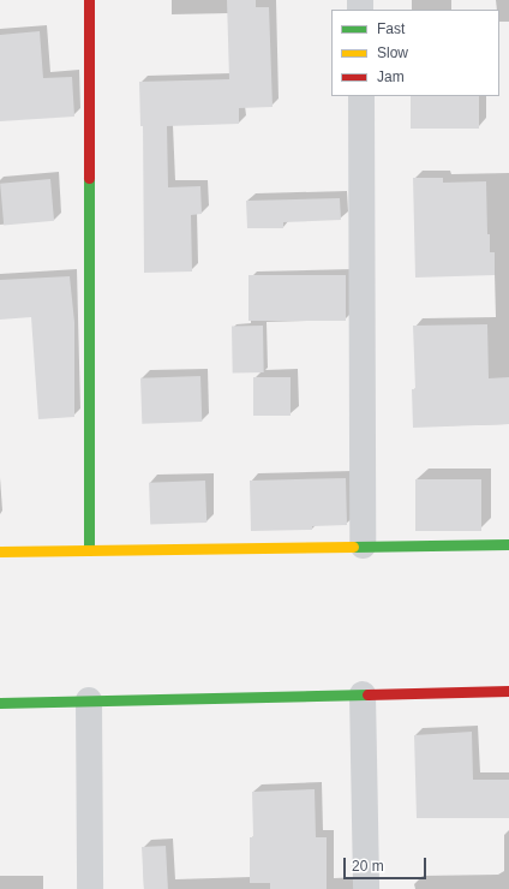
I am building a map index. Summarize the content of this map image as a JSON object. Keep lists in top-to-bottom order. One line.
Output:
{"legend":["Fast","Slow","Jam"],"scale_bar":"20 m"}
